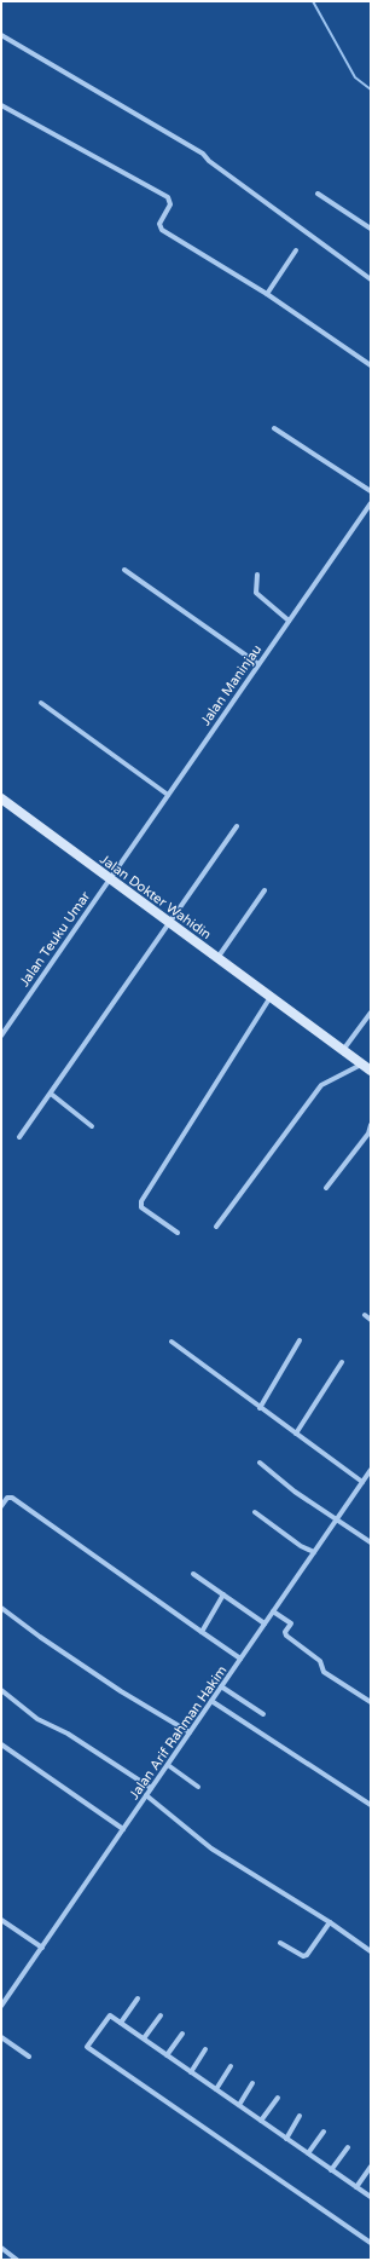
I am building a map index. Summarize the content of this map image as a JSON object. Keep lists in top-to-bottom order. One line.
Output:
{"streets":{"street":["Jalan Maninjau","Jalan Dokter Wahidin","Jalan Teuku Umar","Jalan Arif Rahman Hakim"]},"crossings":[["Jalan Maninjau","Jalan Dokter Wahidin"],["Jalan Maninjau","Jalan Teuku Umar"],["Jalan Dokter Wahidin","Jalan Teuku Umar"]]}
